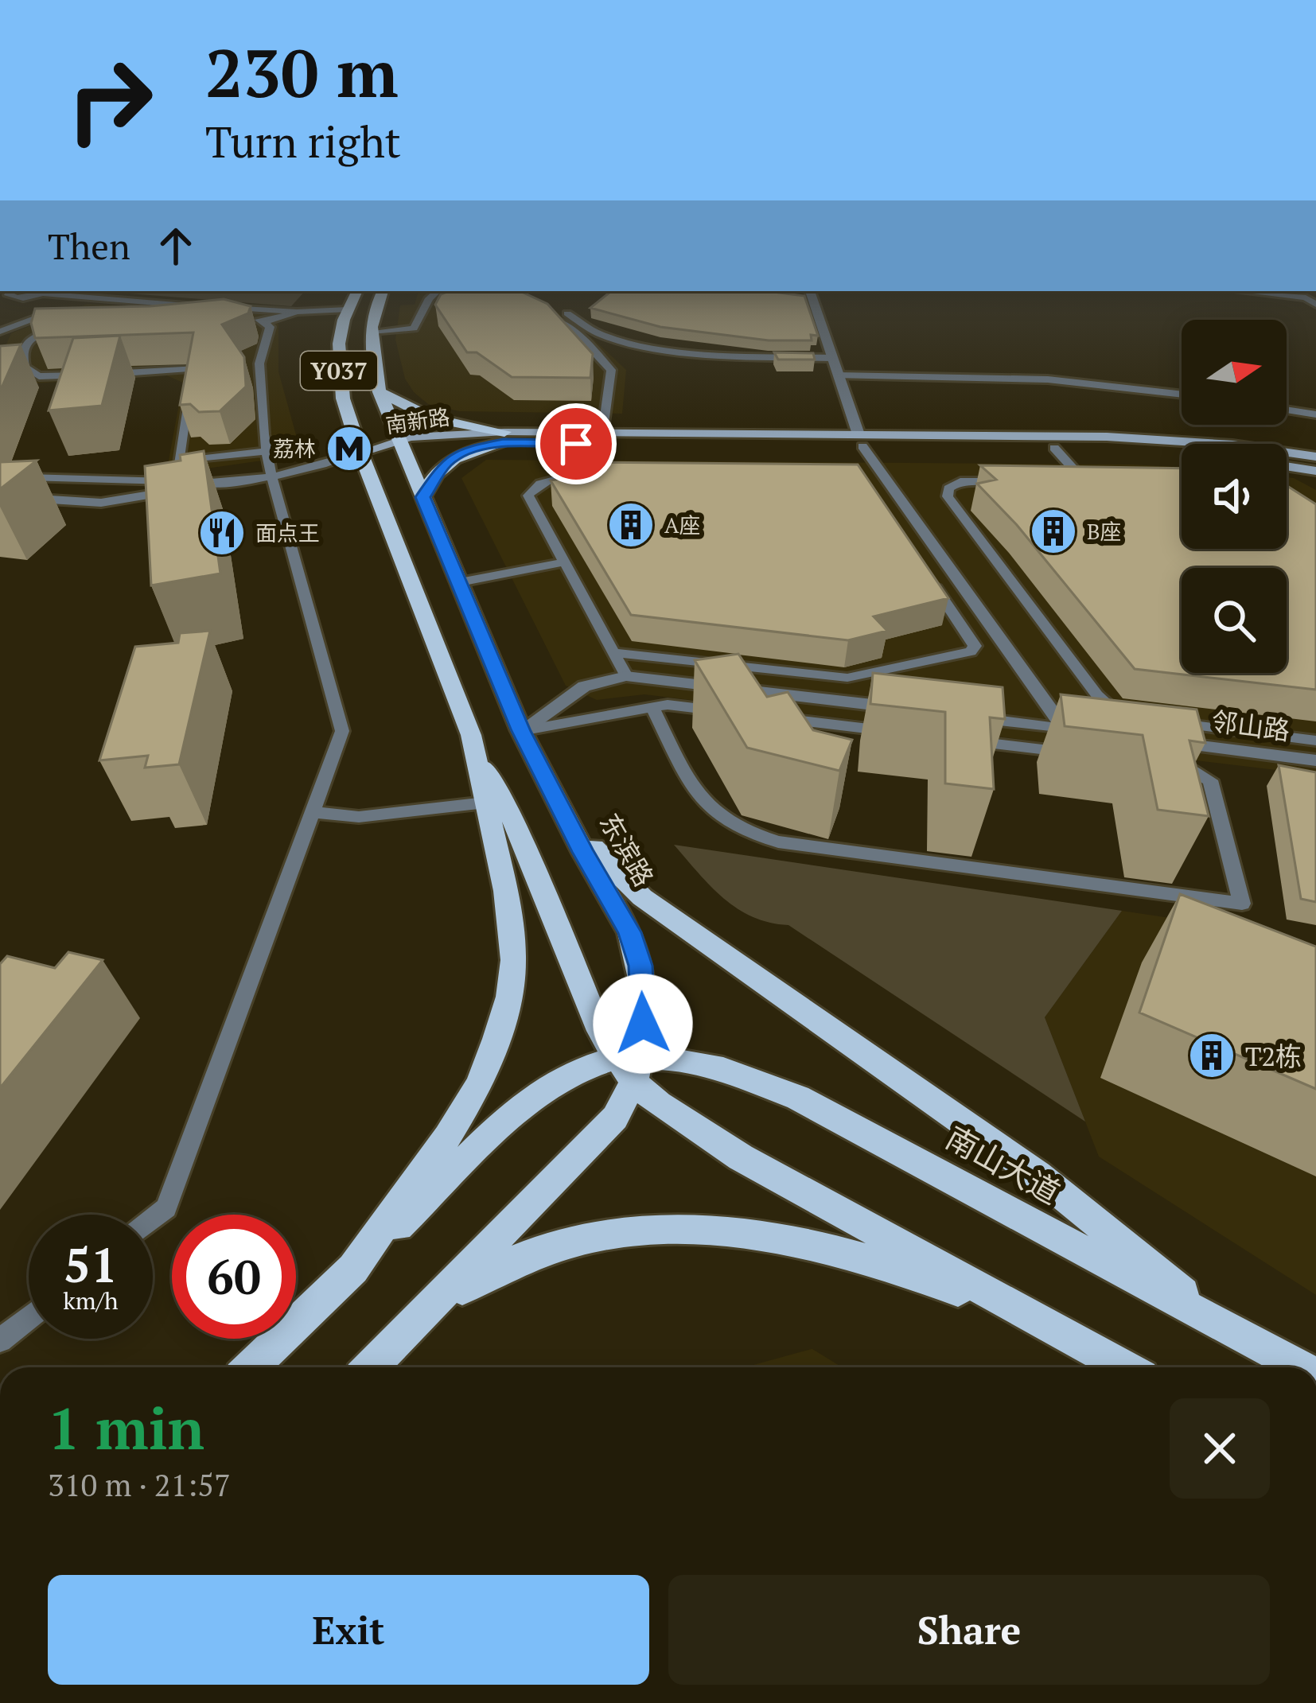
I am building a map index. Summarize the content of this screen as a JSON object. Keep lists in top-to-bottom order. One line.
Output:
{"streets":{"main road":["Y037","南新路","东滨路","南山大道"],"street":["邻山路"]},"crossings":[["Y037","南新路"],["南新路","东滨路"],["东滨路","南山大道"]],"places":{"metro station":["荔林"],"building":["A座","B座","T2栋"],"restaurant":["面点王"]},"north":"right","page":{"turn":["230 m","Turn right"],"then":"Then","speed":"51 km/h","limit":"60","heading":["1 min","310 m · 21:57"],"buttons":["Exit","Share"]}}
